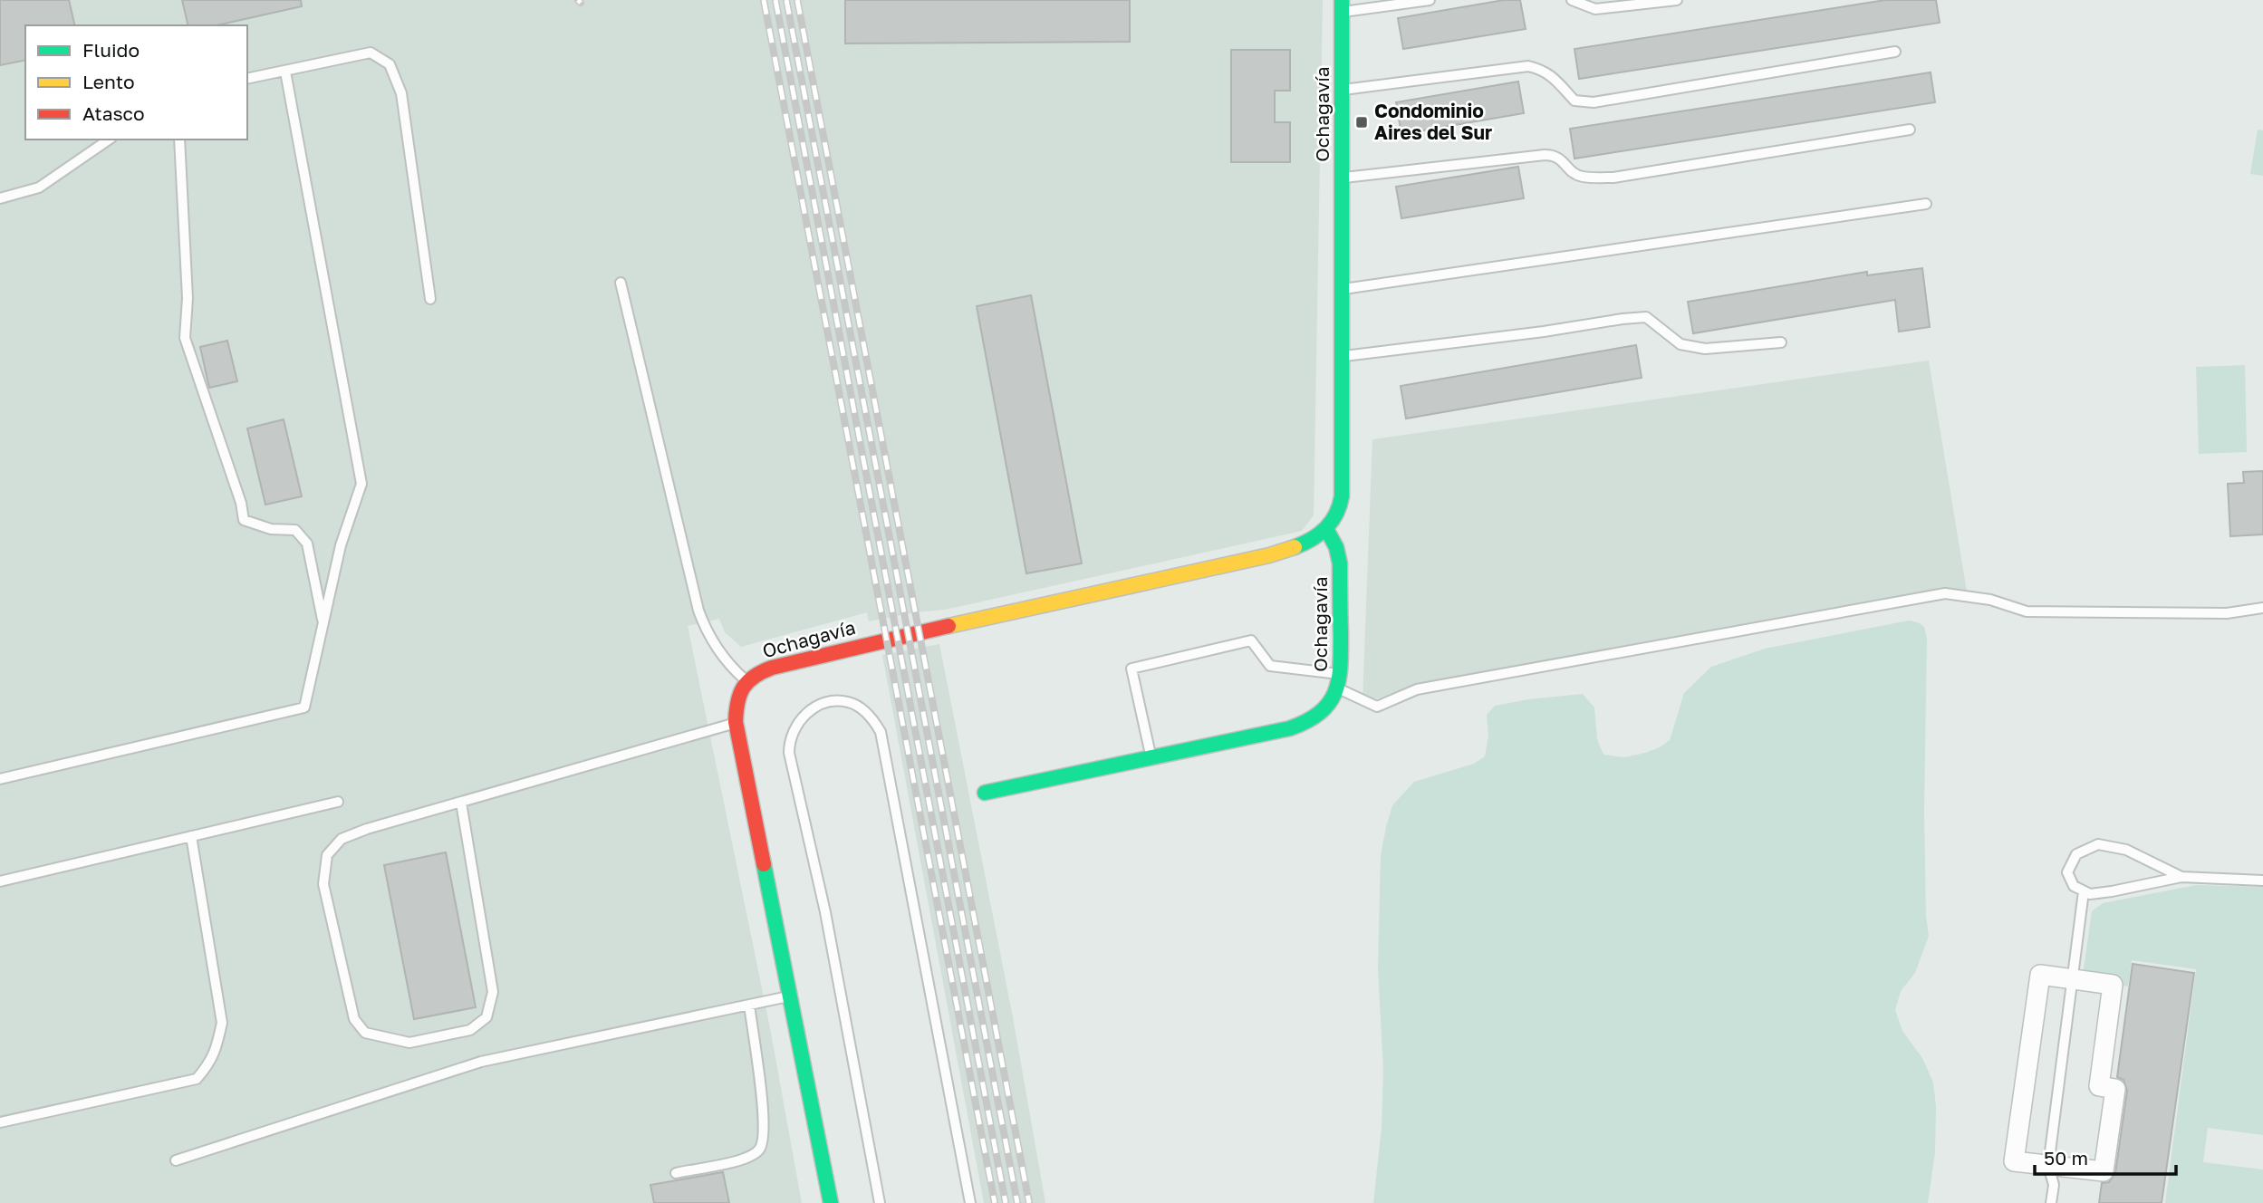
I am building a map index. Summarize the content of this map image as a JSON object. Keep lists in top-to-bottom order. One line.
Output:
{"streets":{"main road":["Ochagavía"]},"places":{"transit":["Condominio Aires del Sur"]},"legend":["Fluido","Lento","Atasco"],"scale_bar":"50 m"}
